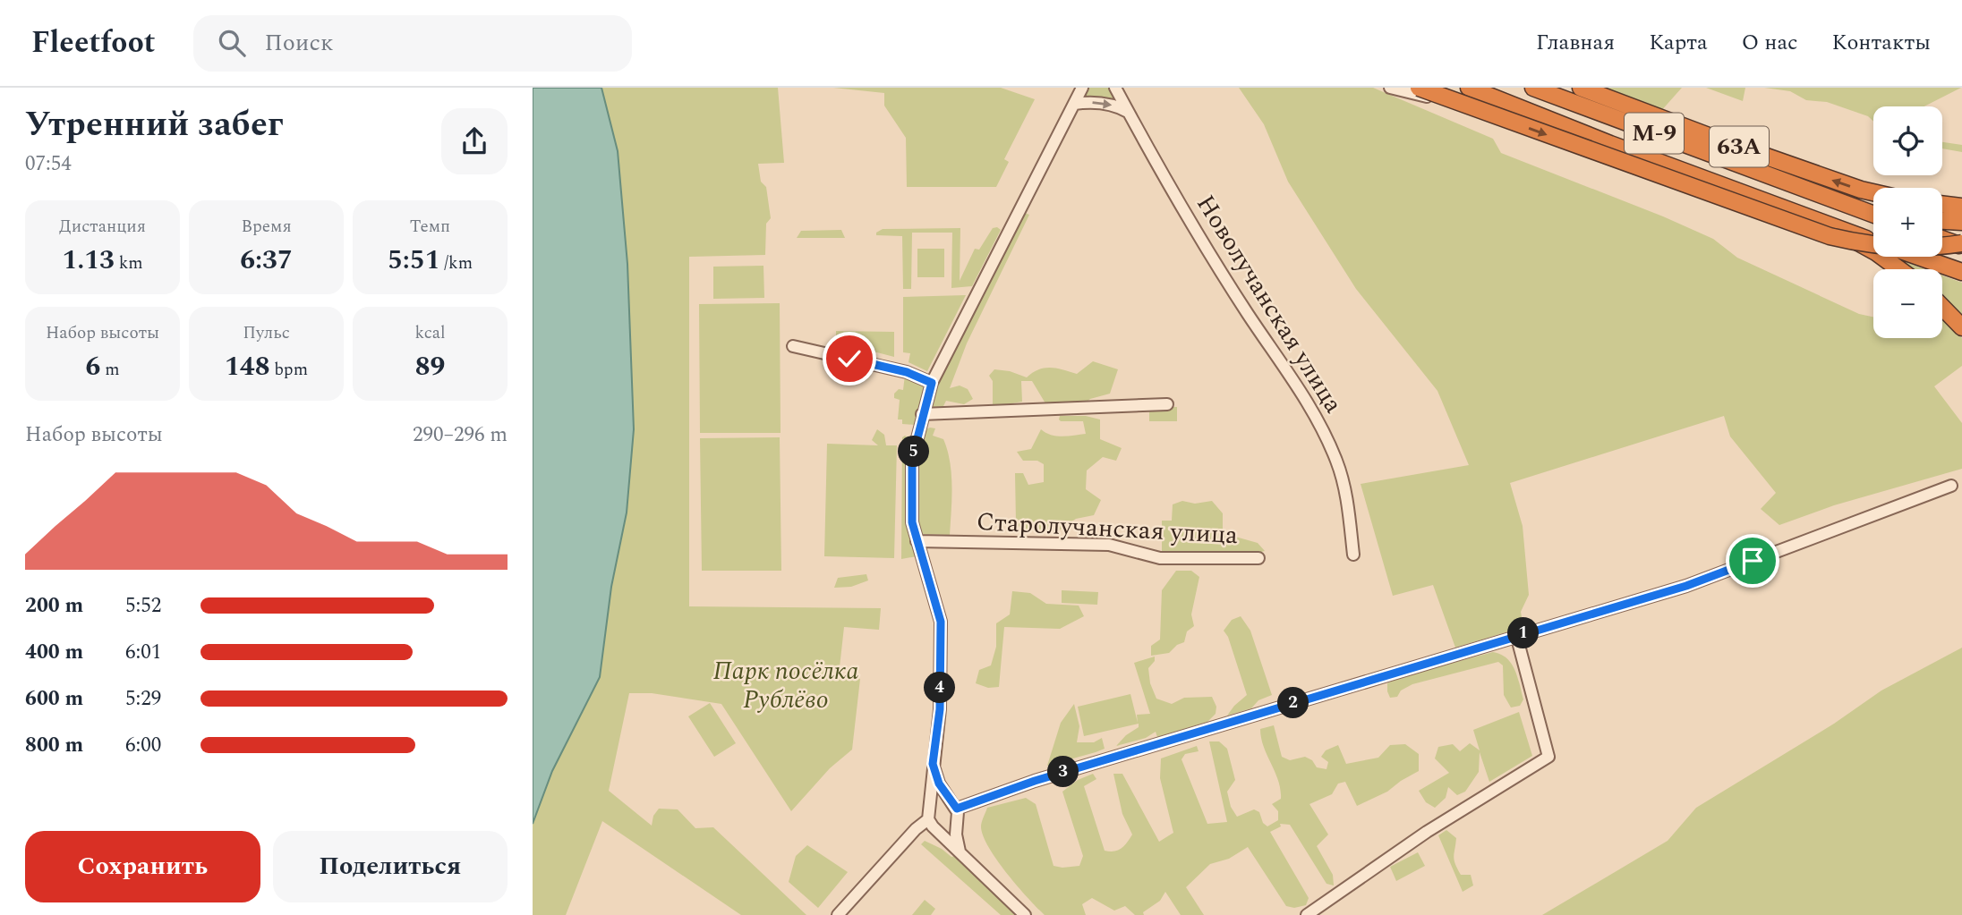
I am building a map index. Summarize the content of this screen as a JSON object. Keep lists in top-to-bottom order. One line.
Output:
{"streets":{"highway":["М-9","63A"],"street":["Новолучанская улица","Старолучанская улица"]},"parks":["Парк посёлка Рублёво"],"page":{"header":"Fleetfoot","search":"Поиск","nav":["Главная","Карта","О нас","Контакты"],"heading":["Утренний забег","07:54"],"map_buttons":["+","−"],"stats":[["Дистанция","1.13 km"],["Время","6:37"],["Темп","5:51 /km"],["Набор высоты","6 m"],["Пульс","148 bpm"],["kcal","89"]],"chart":["Набор высоты","290–296 m"],"pins":["5","1","4","2","3"],"list":[{"name":"200 m","note":"5:52"},{"name":"400 m","note":"6:01"},{"name":"600 m","note":"5:29"},{"name":"800 m","note":"6:00"}],"buttons":["Сохранить","Поделиться"]}}
